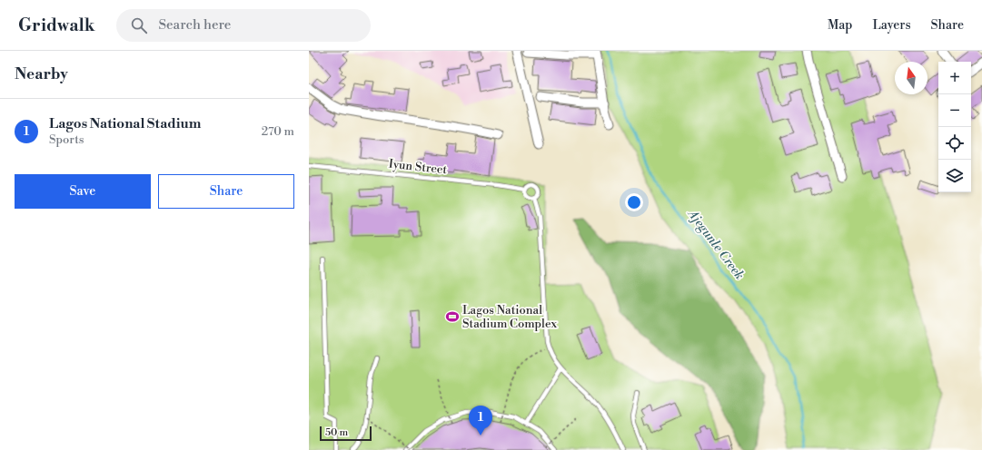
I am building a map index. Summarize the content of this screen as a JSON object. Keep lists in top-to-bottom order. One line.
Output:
{"streets":{"lane":["Iyun Street"]},"water":["Ajegunle Creek"],"places":{"sports":["Lagos National Stadium Complex"]},"scale_bar":"50 m","north":"top","page":{"header":"Gridwalk","search":"Search here","nav":["Map","Layers","Share"],"heading":"Nearby","map_buttons":["+","−"],"list":[{"mark":"1","name":"Lagos National Stadium","note":"Sports","value":"270 m"}],"buttons":["Save","Share"],"pins":"1","scale":"50 m"}}
